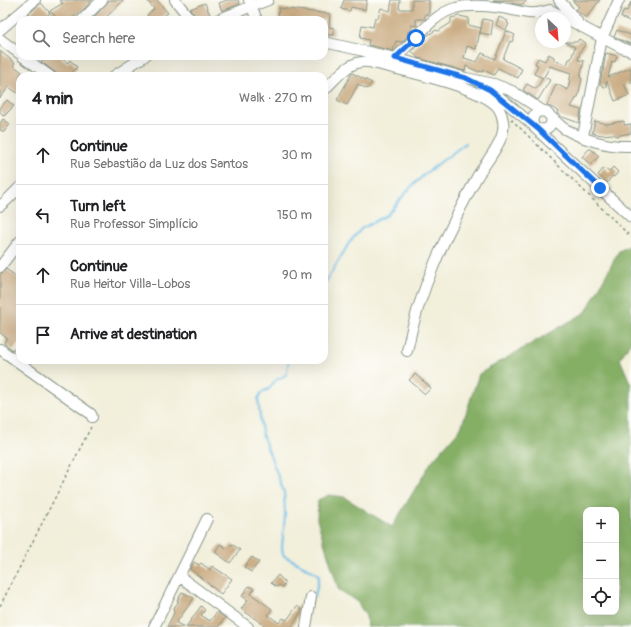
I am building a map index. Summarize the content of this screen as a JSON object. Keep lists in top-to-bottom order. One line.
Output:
{"north":"bottom right","page":{"search":"Search here","heading":["4 min","Walk · 270 m"],"list":[["Continue","Rua Sebastião da Luz dos Santos","30 m"],["Turn left","Rua Professor Simplício","150 m"],["Continue","Rua Heitor Villa-Lobos","90 m"],"Arrive at destination"],"map_buttons":["+","−"]}}
